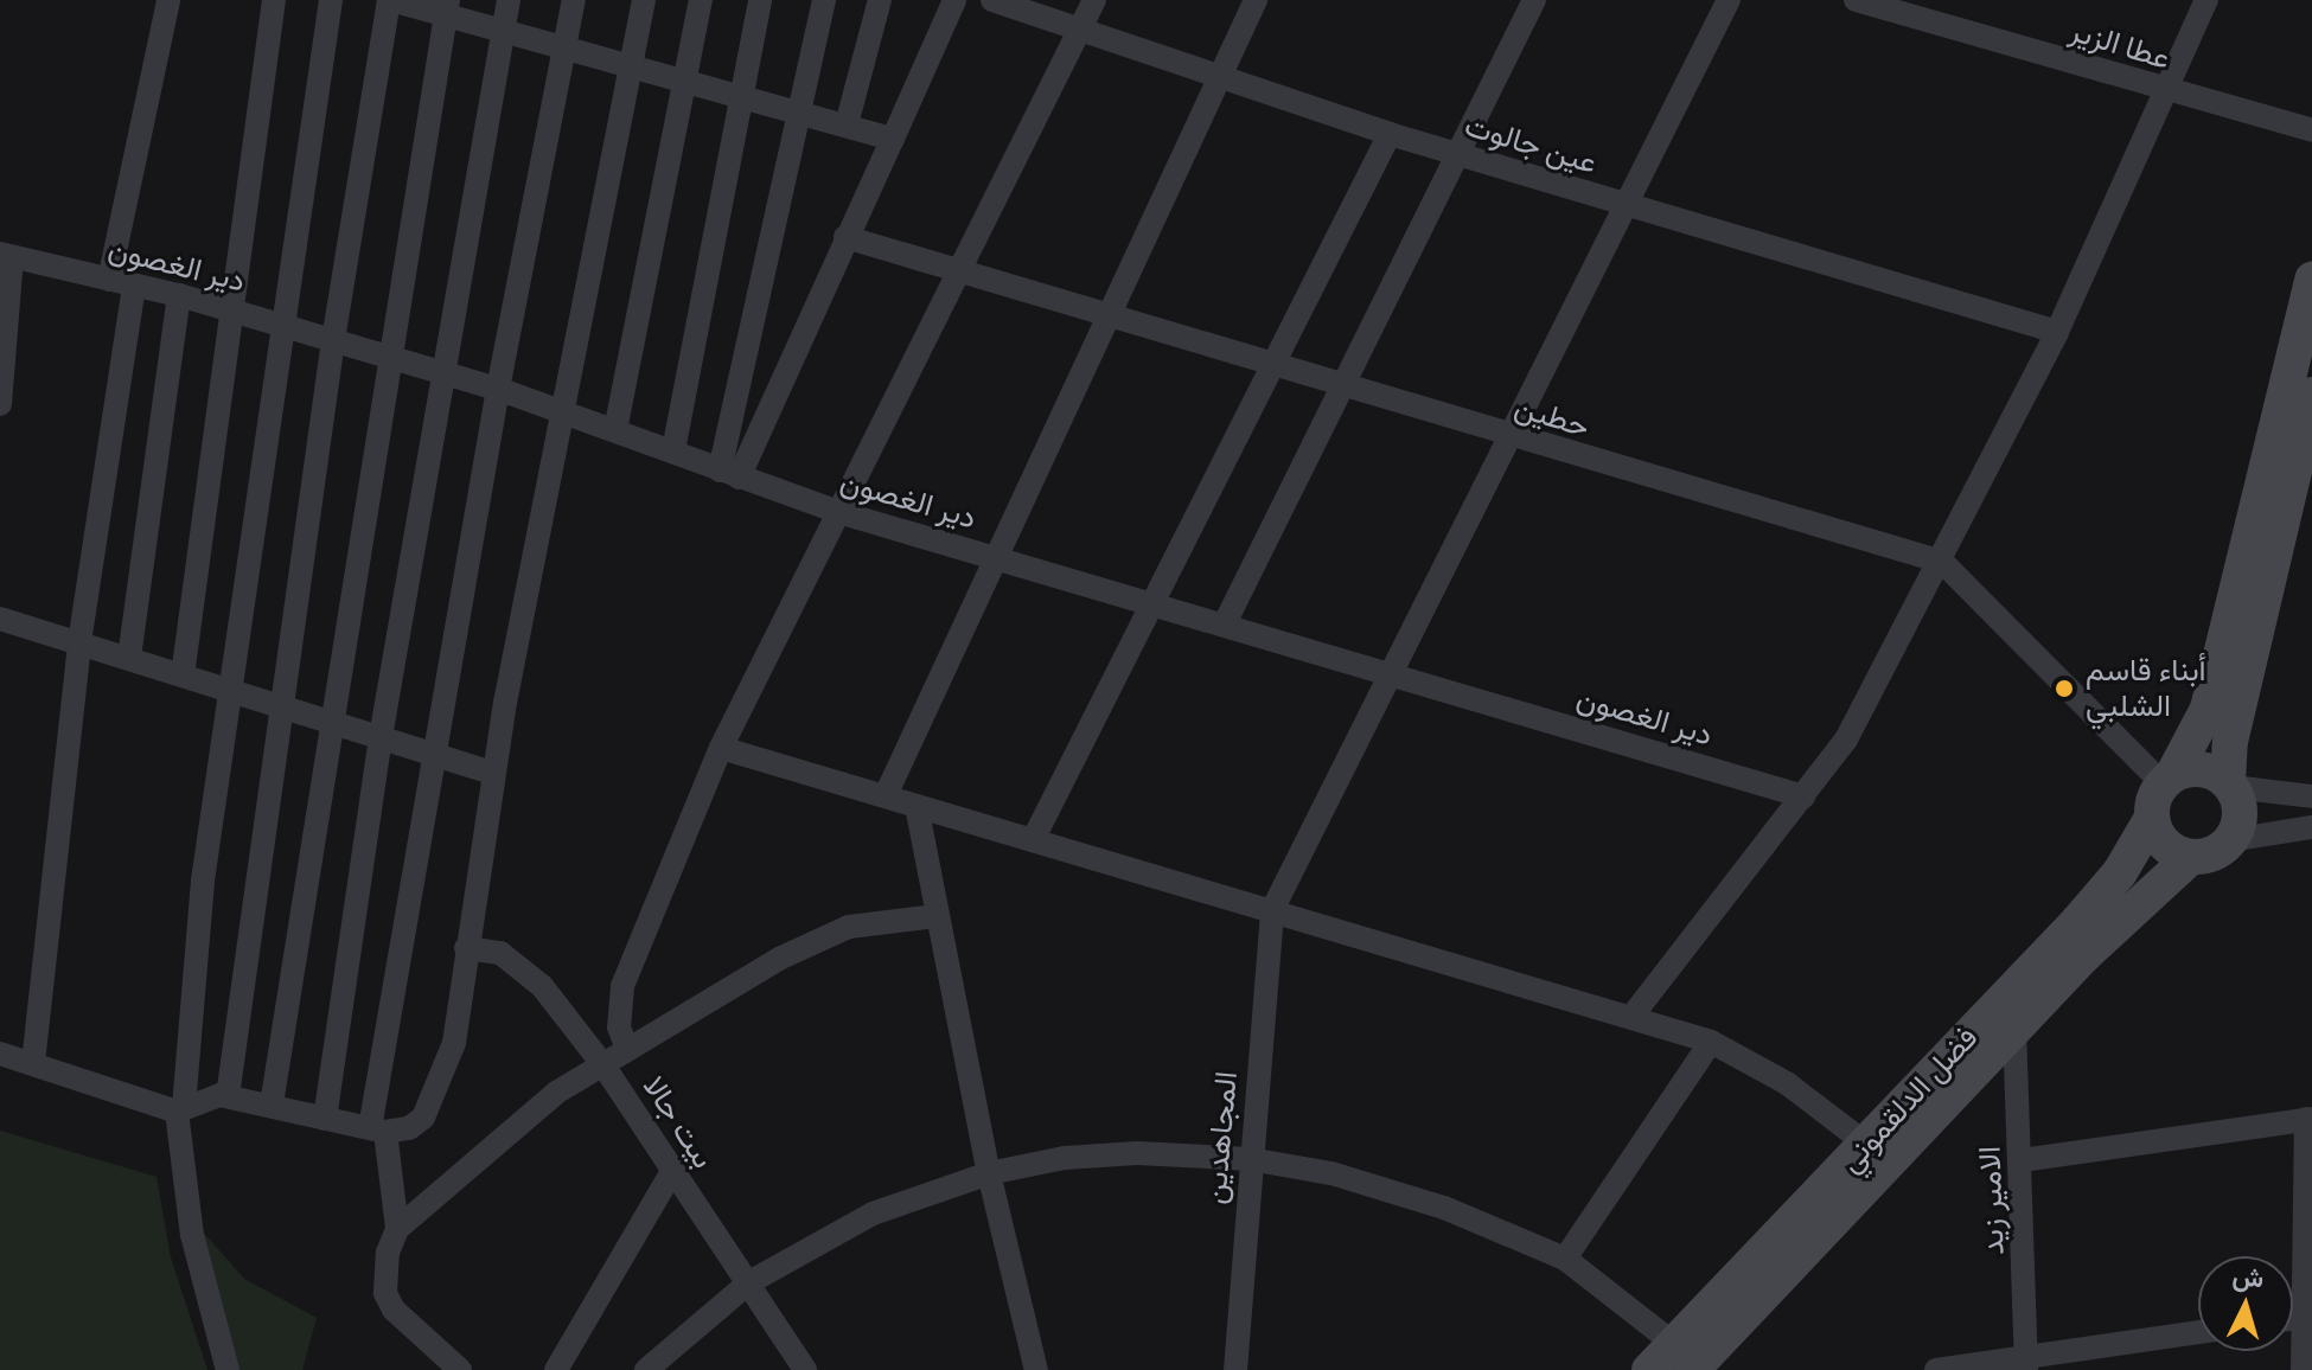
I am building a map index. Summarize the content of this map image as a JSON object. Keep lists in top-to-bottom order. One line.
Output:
{"streets":{"main road":["فضل الدلقموني"],"street":["عطا الزير","عين جالوت","دير الغصون","حطين","بيت جالا","المجاهدين","الامير زيد"]},"crossings":[["حطين","فضل الدلقموني"]],"places":["أبناء قاسم الشلبي"],"north":"top"}
